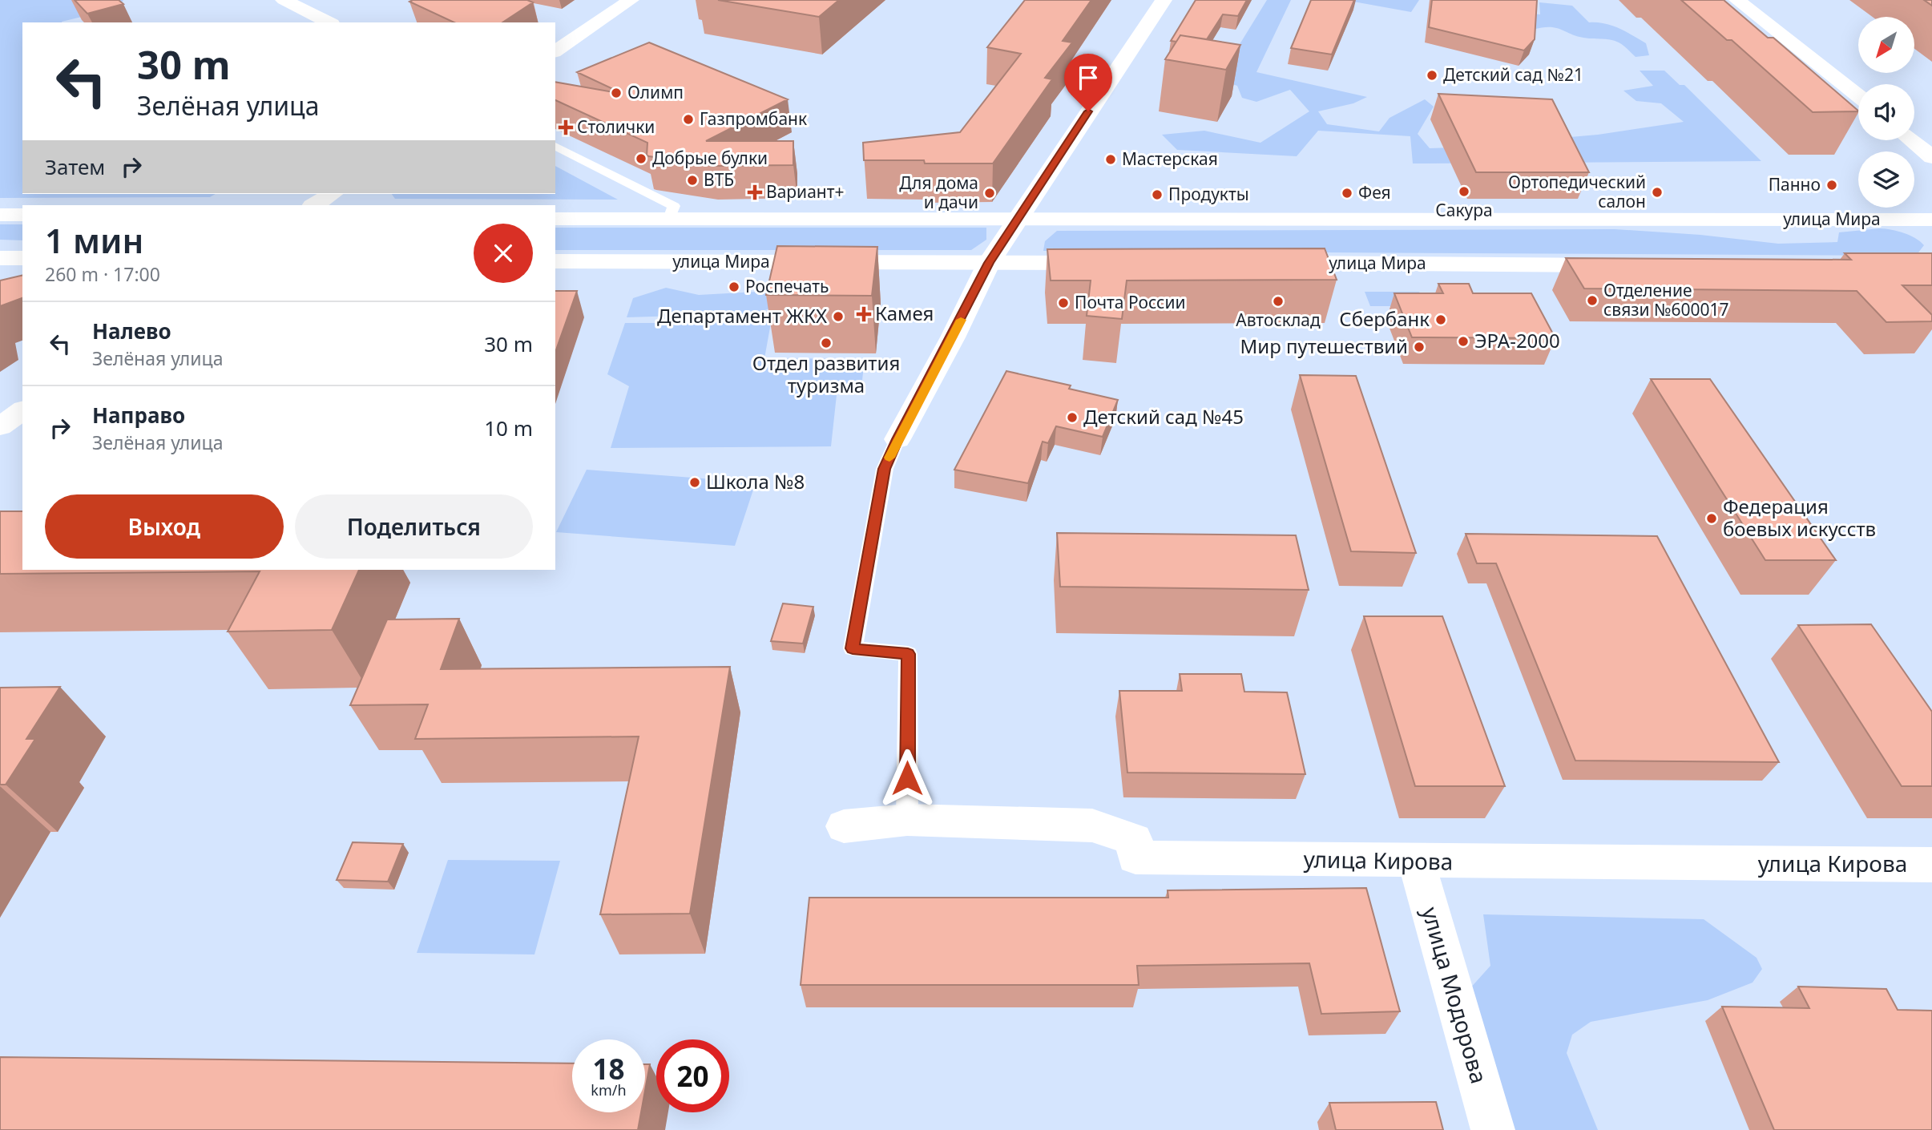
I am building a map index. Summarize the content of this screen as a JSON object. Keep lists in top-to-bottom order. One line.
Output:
{"streets":{"main road":["улица Мира","улица Кирова","улица Модорова"]},"crossings":[["улица Кирова","улица Модорова"]],"places":{"other":["Детский сад №21","Олимп","Газпромбанк","Добрые булки","Мастерская","ВТБ","Панно","Сакура","Ортопедический салон","Для дома и дачи","Фея","Продукты","Роспечать","Отделение связи №600017","Автосклад","Почта России","Департамент ЖКХ","Сбербанк","ЭРА-2000","Отдел развития туризма","Мир путешествий","Детский сад №45","Школа №8","Федерация боевых искусств"],"health":["Столички","Вариант+","Камея"]},"north":"bottom left","page":{"turn":["30 m","Зелёная улица"],"then":"Затем","heading":["1 мин","260 m · 17:00"],"list":[{"name":"Налево","note":"Зелёная улица","value":"30 m"},{"name":"Направо","note":"Зелёная улица","value":"10 m"}],"buttons":["Выход","Поделиться"],"speed":"18 km/h","limit":"20"}}
